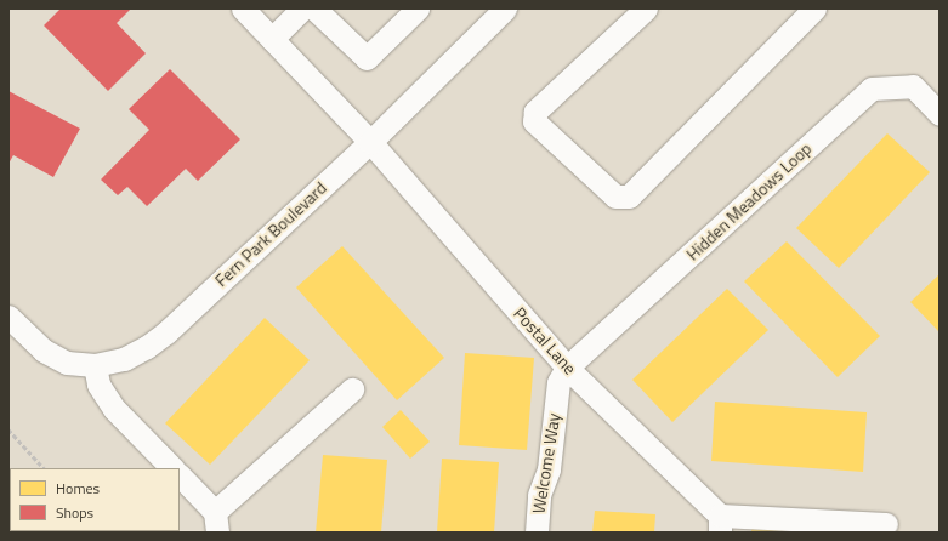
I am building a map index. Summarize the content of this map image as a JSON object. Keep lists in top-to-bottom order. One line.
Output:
{"streets":{"street":["Hidden Meadows Loop","Fern Park Boulevard","Postal Lane","Welcome Way"]},"crossings":[["Hidden Meadows Loop","Postal Lane"],["Hidden Meadows Loop","Welcome Way"],["Fern Park Boulevard","Postal Lane"],["Postal Lane","Welcome Way"]],"legend":["Homes","Shops"]}
